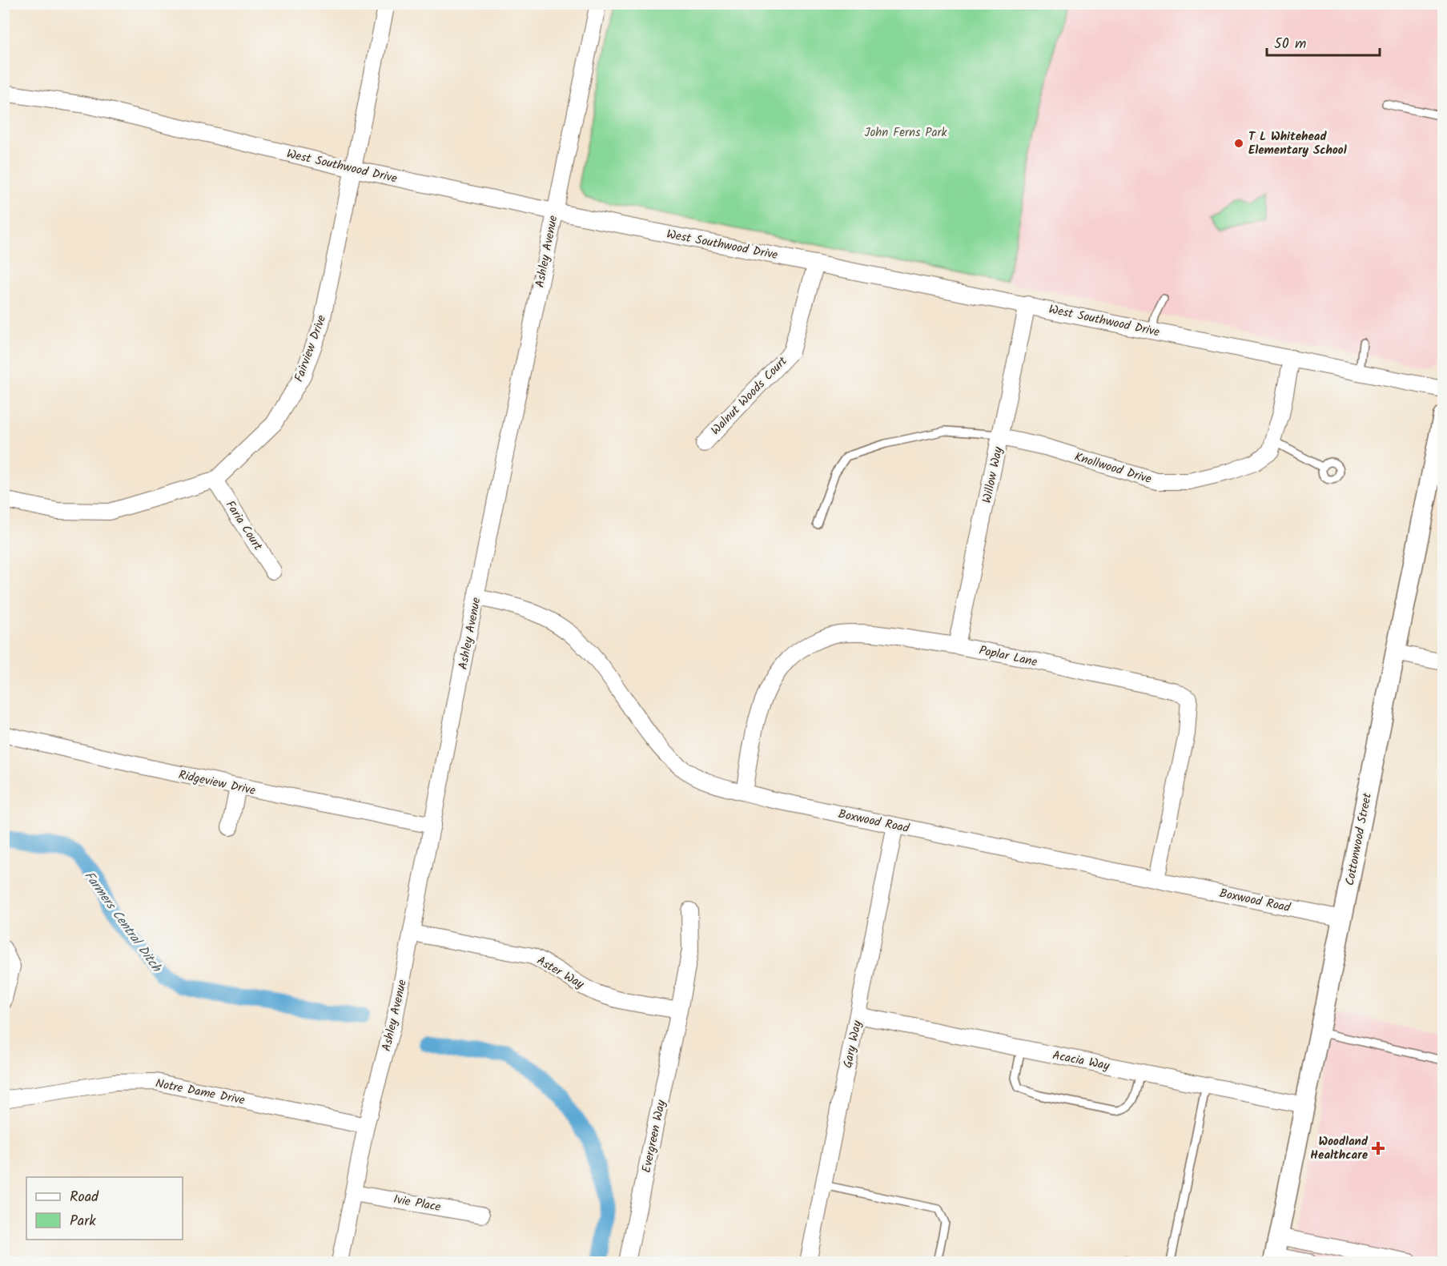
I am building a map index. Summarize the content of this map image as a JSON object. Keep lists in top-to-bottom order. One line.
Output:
{"streets":{"street":["West Southwood Drive","Ashley Avenue","Fairview Drive","Walnut Woods Court","Knollwood Drive","Willow Way","Faria Court","Poplar Lane","Ridgeview Drive","Boxwood Road","Cottonwood Street","Aster Way","Gary Way","Acacia Way","Notre Dame Drive","Evergreen Way","Ivie Place"]},"crossings":[["West Southwood Drive","Ashley Avenue"],["West Southwood Drive","Fairview Drive"],["West Southwood Drive","Walnut Woods Court"],["West Southwood Drive","Knollwood Drive"],["West Southwood Drive","Willow Way"],["Ashley Avenue","Ridgeview Drive"],["Ashley Avenue","Boxwood Road"],["Ashley Avenue","Aster Way"],["Ashley Avenue","Notre Dame Drive"],["Ashley Avenue","Ivie Place"],["Fairview Drive","Faria Court"],["Knollwood Drive","Willow Way"],["Willow Way","Poplar Lane"],["Poplar Lane","Boxwood Road"],["Boxwood Road","Cottonwood Street"],["Boxwood Road","Gary Way"],["Cottonwood Street","Acacia Way"],["Aster Way","Evergreen Way"],["Gary Way","Acacia Way"]],"water":["Farmers Central Ditch"],"parks":["John Ferns Park"],"places":{"other":["T L Whitehead Elementary School"],"health":["Woodland Healthcare"]},"legend":["Road","Park"],"scale_bar":"50 m"}
